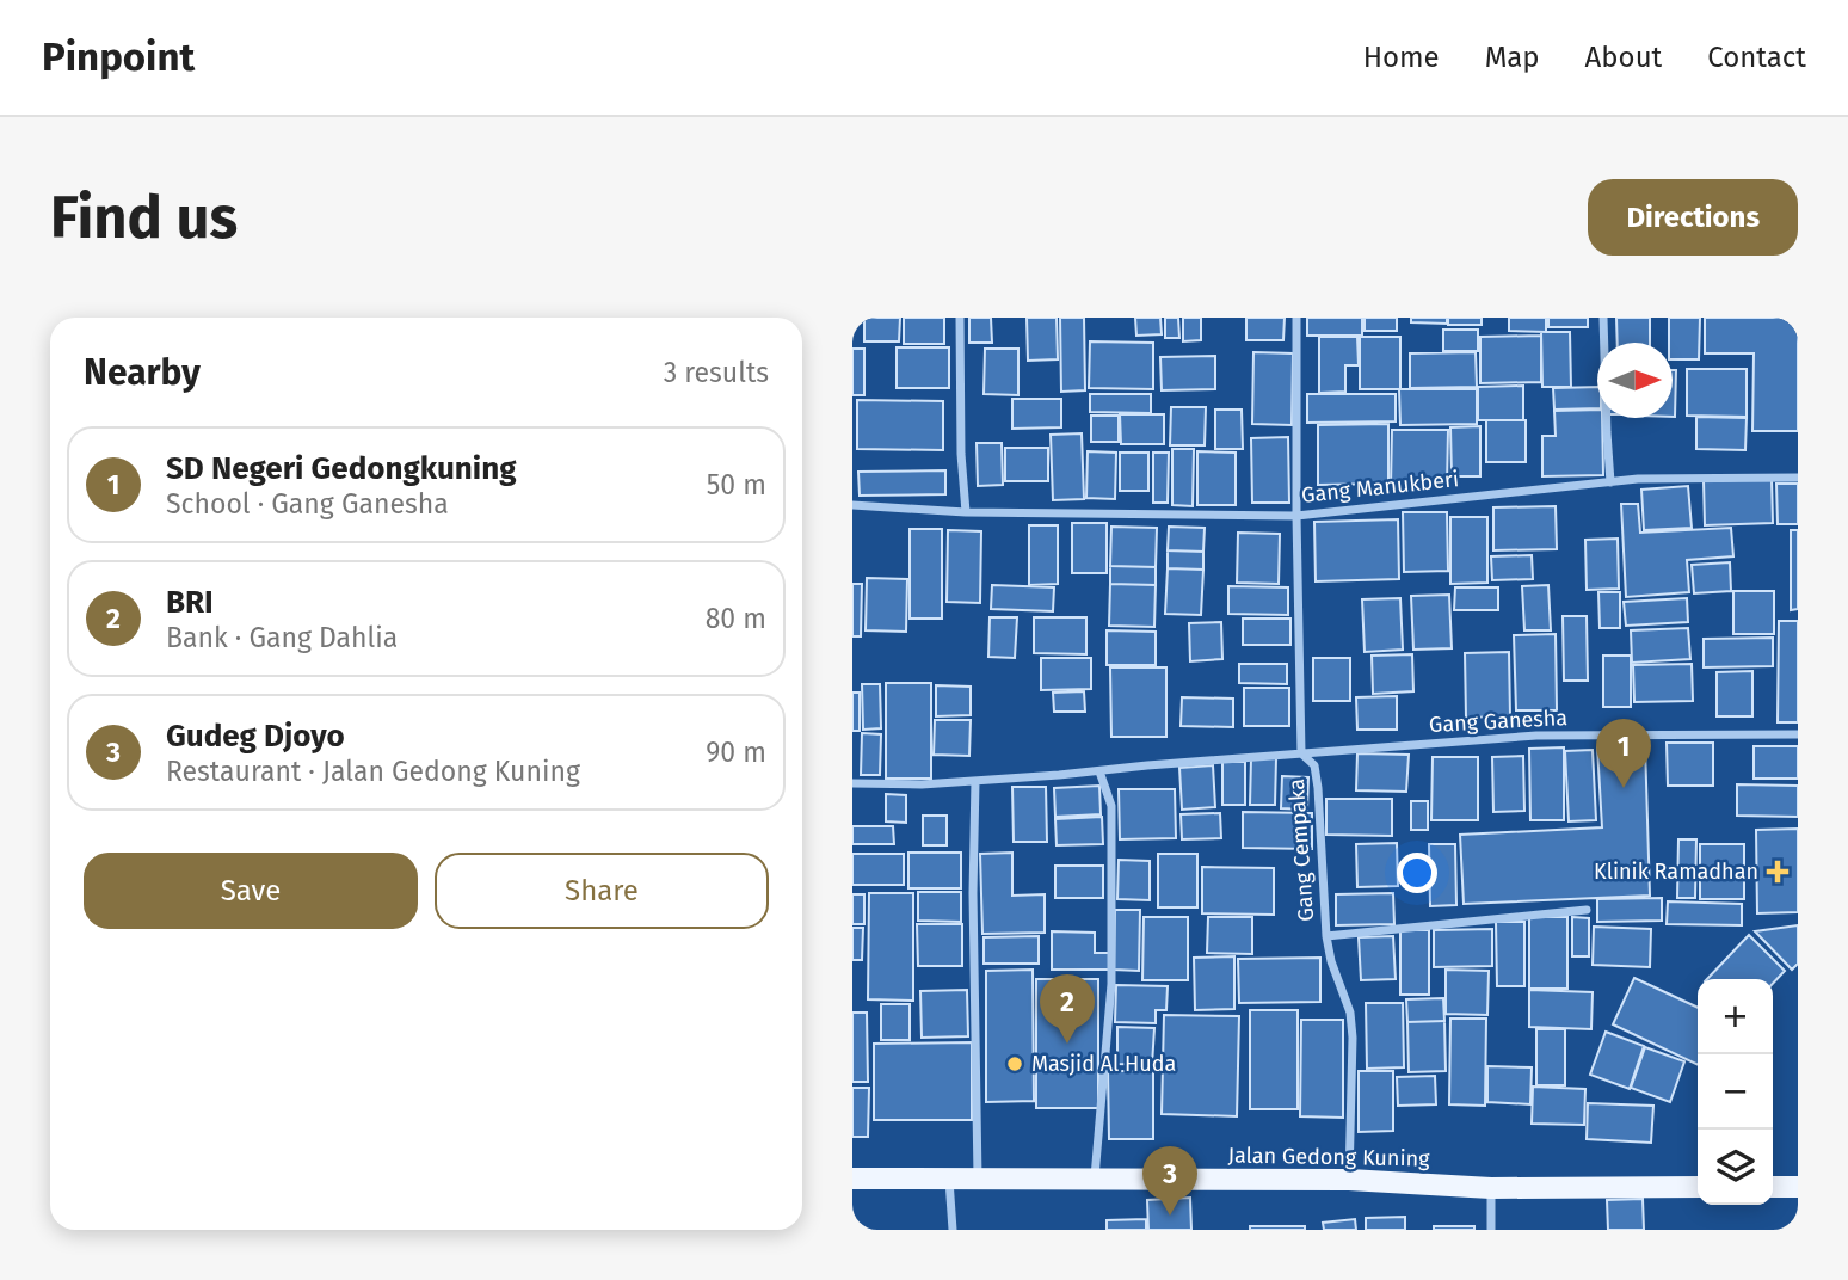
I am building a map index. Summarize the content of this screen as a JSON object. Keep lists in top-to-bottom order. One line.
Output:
{"streets":{"main road":["Jalan Gedong Kuning"],"street":["Gang Manukberi","Gang Ganesha","Gang Cempaka"]},"crossings":[["Gang Manukberi","Gang Cempaka"],["Gang Ganesha","Gang Cempaka"],["Gang Cempaka","Jalan Gedong Kuning"]],"places":{"health":["Klinik Ramadhan"],"other":["Masjid Al Huda"]},"north":"right","page":{"header":"Pinpoint","nav":["Home","Map","About","Contact"],"buttons":["Directions",["Save","Share"]],"title":"Find us","heading":["Nearby","3 results"],"list":[{"mark":"1","name":"SD Negeri Gedongkuning","note":"School · Gang Ganesha","value":"50 m"},{"mark":"2","name":"BRI","note":"Bank · Gang Dahlia","value":"80 m"},{"mark":"3","name":"Gudeg Djoyo","note":"Restaurant · Jalan Gedong Kuning","value":"90 m"}],"pins":["1","2","3"],"map_buttons":["+","−"]}}
